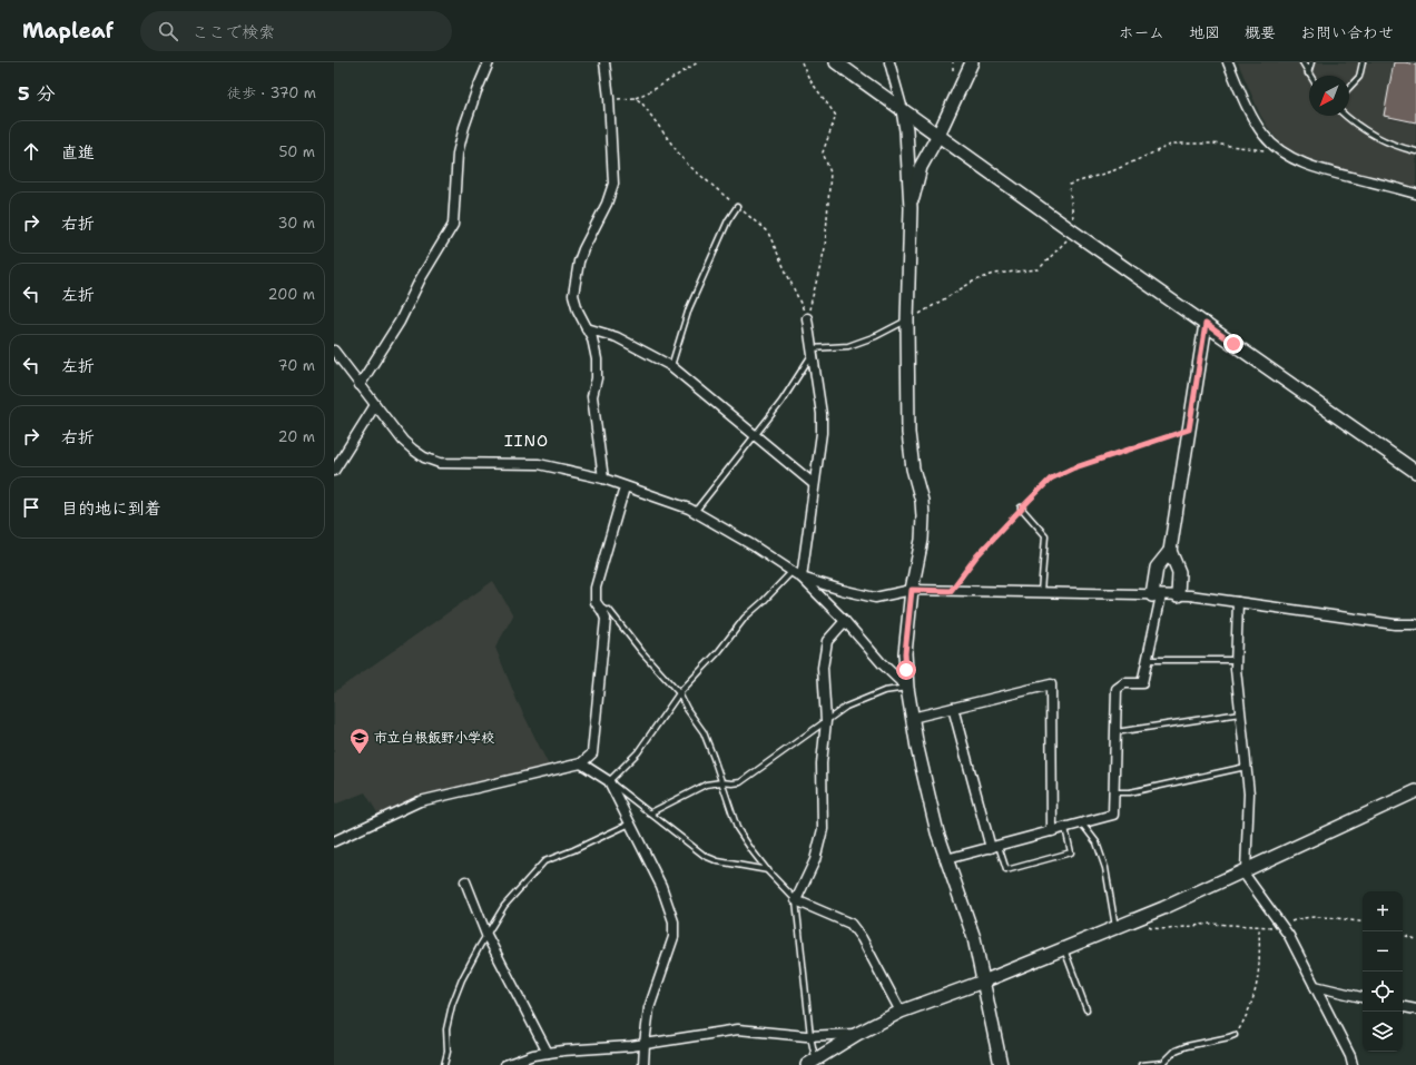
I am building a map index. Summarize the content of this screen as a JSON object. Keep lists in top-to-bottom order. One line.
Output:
{"districts":["IINO"],"places":{"school or university":["市立白根飯野小学校"]},"north":"bottom left","page":{"header":"Mapleaf","search":"ここで検索","nav":["ホーム","地図","概要","お問い合わせ"],"heading":["5 分","徒歩 · 370 m"],"list":[["直進","50 m"],["右折","30 m"],["左折","200 m"],["左折","70 m"],["右折","20 m"],"目的地に到着"],"map_buttons":["+","−"]}}
